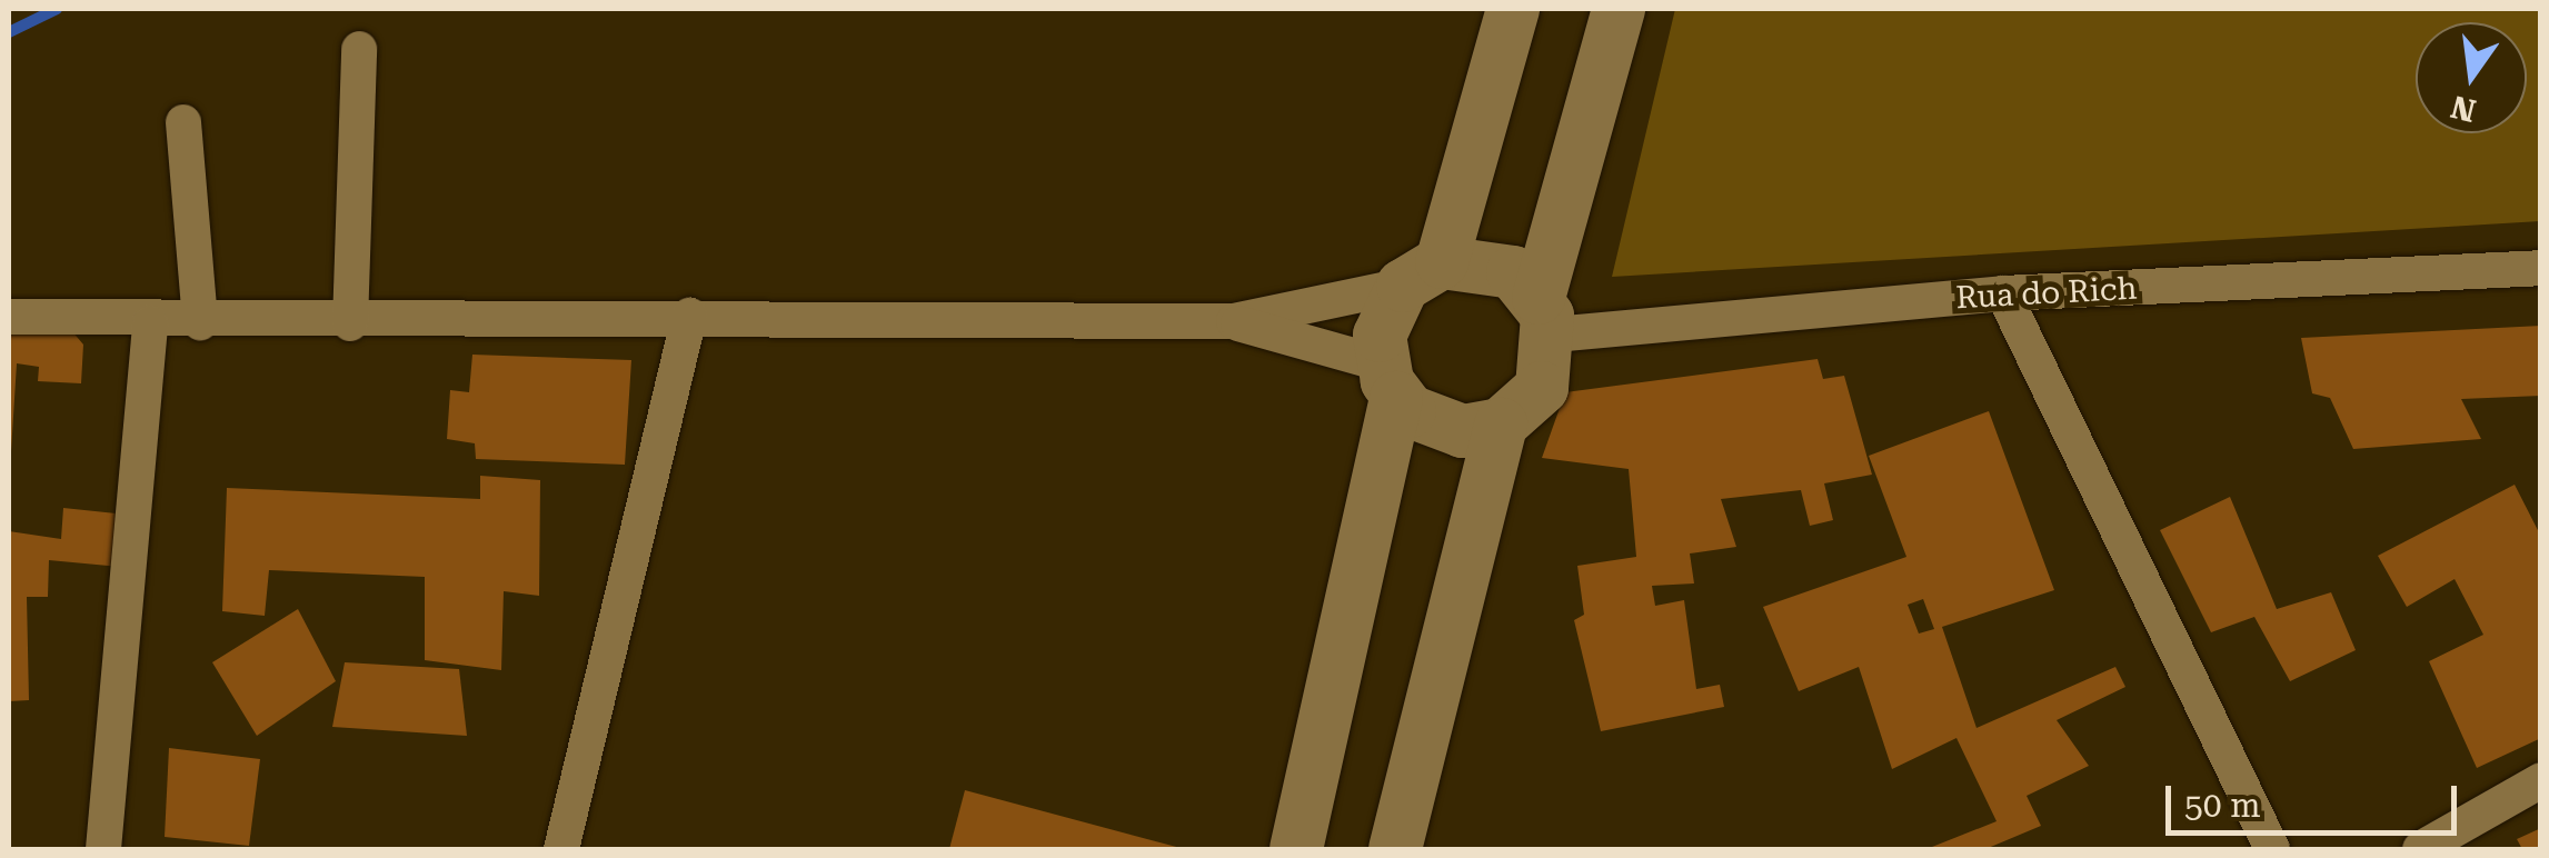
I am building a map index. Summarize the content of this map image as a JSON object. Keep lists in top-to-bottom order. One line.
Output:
{"streets":{"street":["Rua do Rich"]},"scale_bar":"50 m","north":"bottom"}
